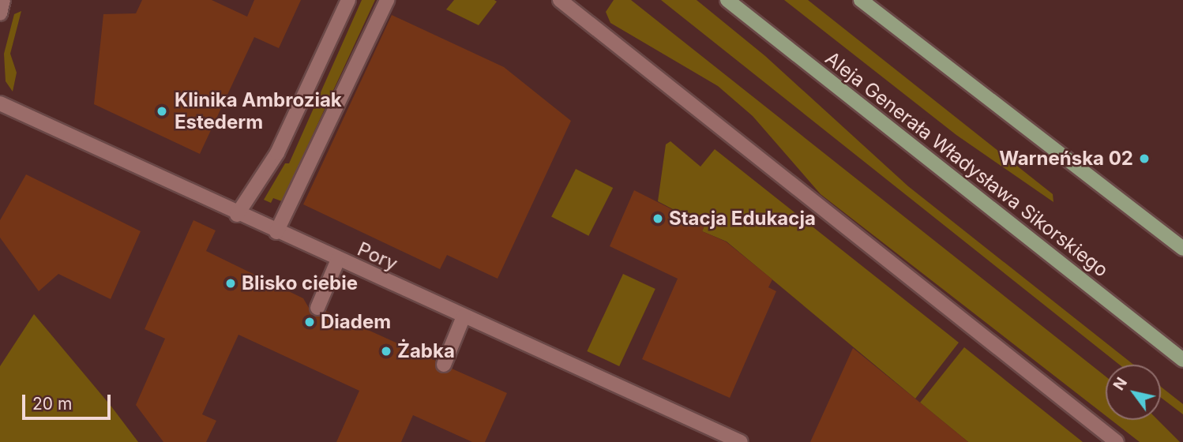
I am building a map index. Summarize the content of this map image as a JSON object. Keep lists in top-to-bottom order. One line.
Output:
{"streets":{"main road":["Aleja Generała Władysława Sikorskiego"],"street":["Pory"]},"places":["Klinika Ambroziak Estederm","Warneńska 02","Stacja Edukacja","Blisko ciebie","Diadem","Żabka"],"scale_bar":"20 m","north":"top left"}
